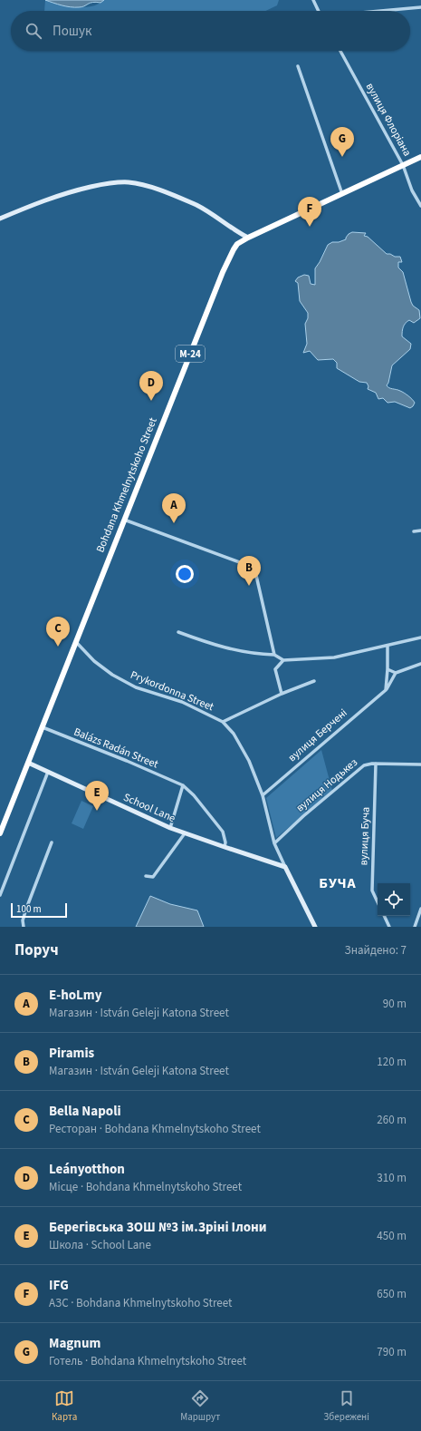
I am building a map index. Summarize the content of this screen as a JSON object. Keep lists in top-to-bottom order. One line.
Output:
{"streets":{"highway":["М-24","Bohdana Khmelnytskoho Street"],"main road":["Prykordonna Street","School Lane"],"street":["вулиця Флоріана","вулиця Берчені","Balázs Radán Street","вулиця Нодькез","вулиця Буча"]},"crossings":[["вулиця Флоріана","Bohdana Khmelnytskoho Street"],["М-24","Bohdana Khmelnytskoho Street"],["М-24","School Lane"],["Bohdana Khmelnytskoho Street","Prykordonna Street"],["Bohdana Khmelnytskoho Street","Balázs Radán Street"],["Bohdana Khmelnytskoho Street","School Lane"],["Prykordonna Street","вулиця Берчені"],["Prykordonna Street","вулиця Нодькез"],["Prykordonna Street","School Lane"],["Balázs Radán Street","School Lane"],["вулиця Нодькез","вулиця Буча"]],"districts":["БУЧА"],"scale_bar":"100 m","page":{"search":"Пошук","pins":["G","F","D","A","B","C","E"],"scale":"100 m","heading":["Поруч","Знайдено: 7"],"list":[{"mark":"A","name":"E-hoLmy","note":"Магазин · István Geleji Katona Street","value":"90 m"},{"mark":"B","name":"Piramis","note":"Магазин · István Geleji Katona Street","value":"120 m"},{"mark":"C","name":"Bella Napoli","note":"Ресторан · Bohdana Khmelnytskoho Street","value":"260 m"},{"mark":"D","name":"Leányotthon","note":"Місце · Bohdana Khmelnytskoho Street","value":"310 m"},{"mark":"E","name":"Берегівська ЗОШ №3 ім.Зріні Ілони","note":"Школа · School Lane","value":"450 m"},{"mark":"F","name":"IFG","note":"АЗС · Bohdana Khmelnytskoho Street","value":"650 m"},{"mark":"G","name":"Magnum","note":"Готель · Bohdana Khmelnytskoho Street","value":"790 m"}],"nav":["Карта","Маршрут","Збережені"]}}
